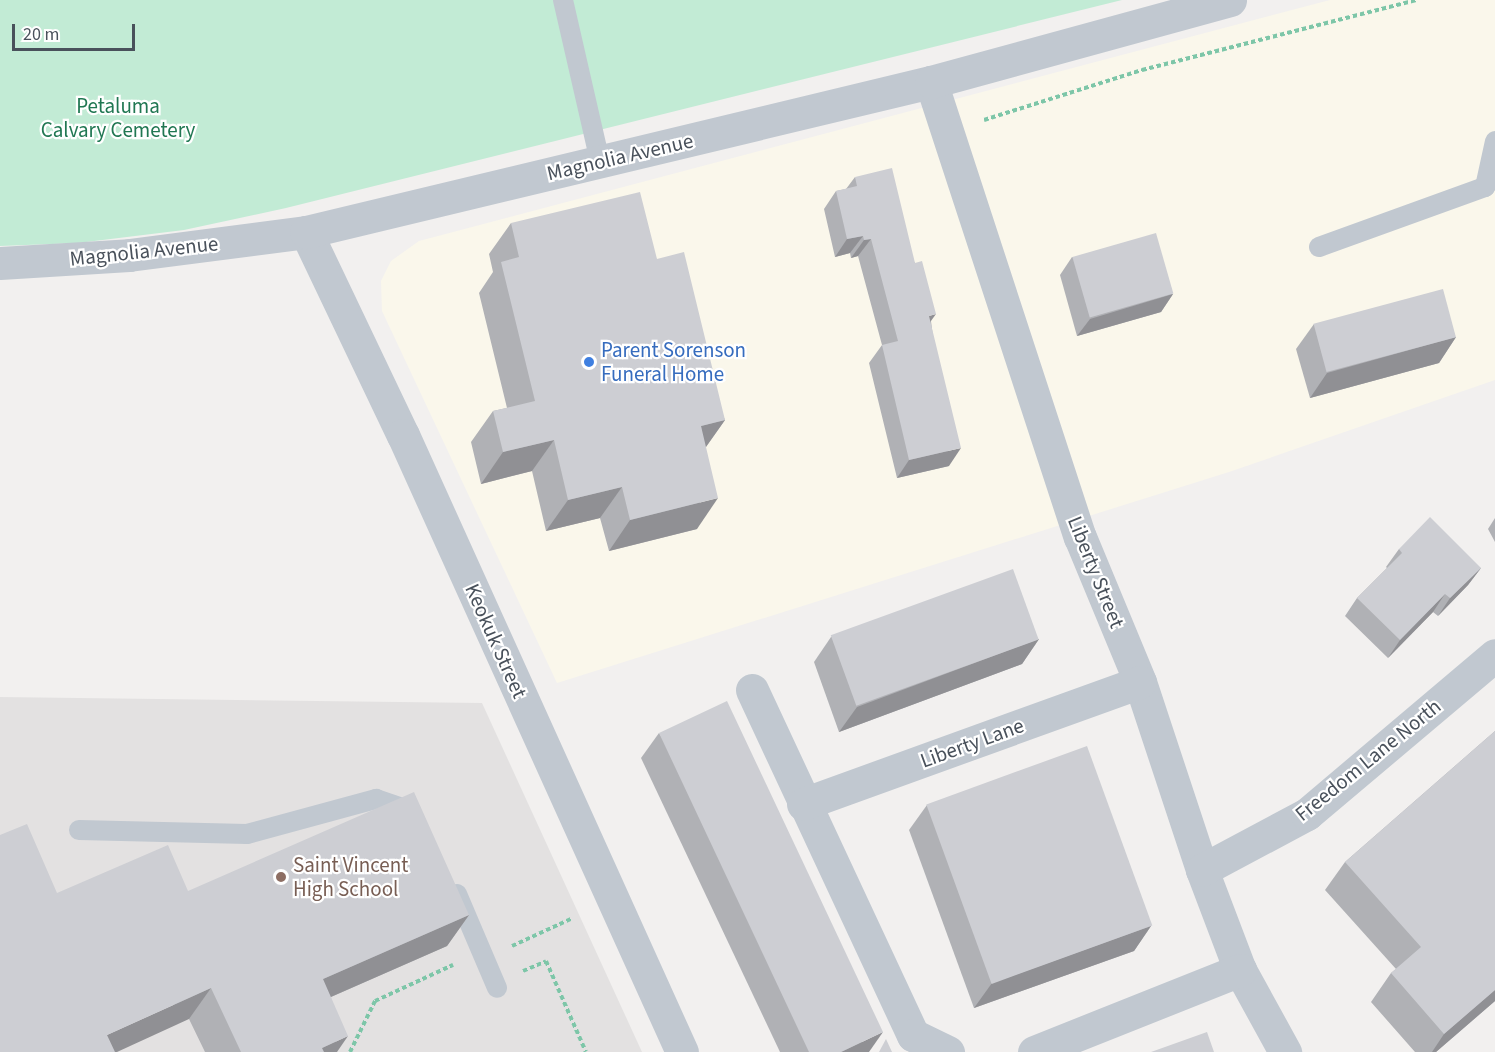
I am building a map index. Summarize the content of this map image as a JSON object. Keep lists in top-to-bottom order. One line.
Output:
{"streets":{"street":["Magnolia Avenue","Liberty Street","Keokuk Street","Liberty Lane","Freedom Lane North"]},"crossings":[["Magnolia Avenue","Liberty Street"],["Magnolia Avenue","Keokuk Street"],["Liberty Street","Liberty Lane"],["Liberty Street","Freedom Lane North"]],"parks":["Petaluma Calvary Cemetery"],"places":["Parent Sorenson Funeral Home","Saint Vincent High School"],"scale_bar":"20 m"}
